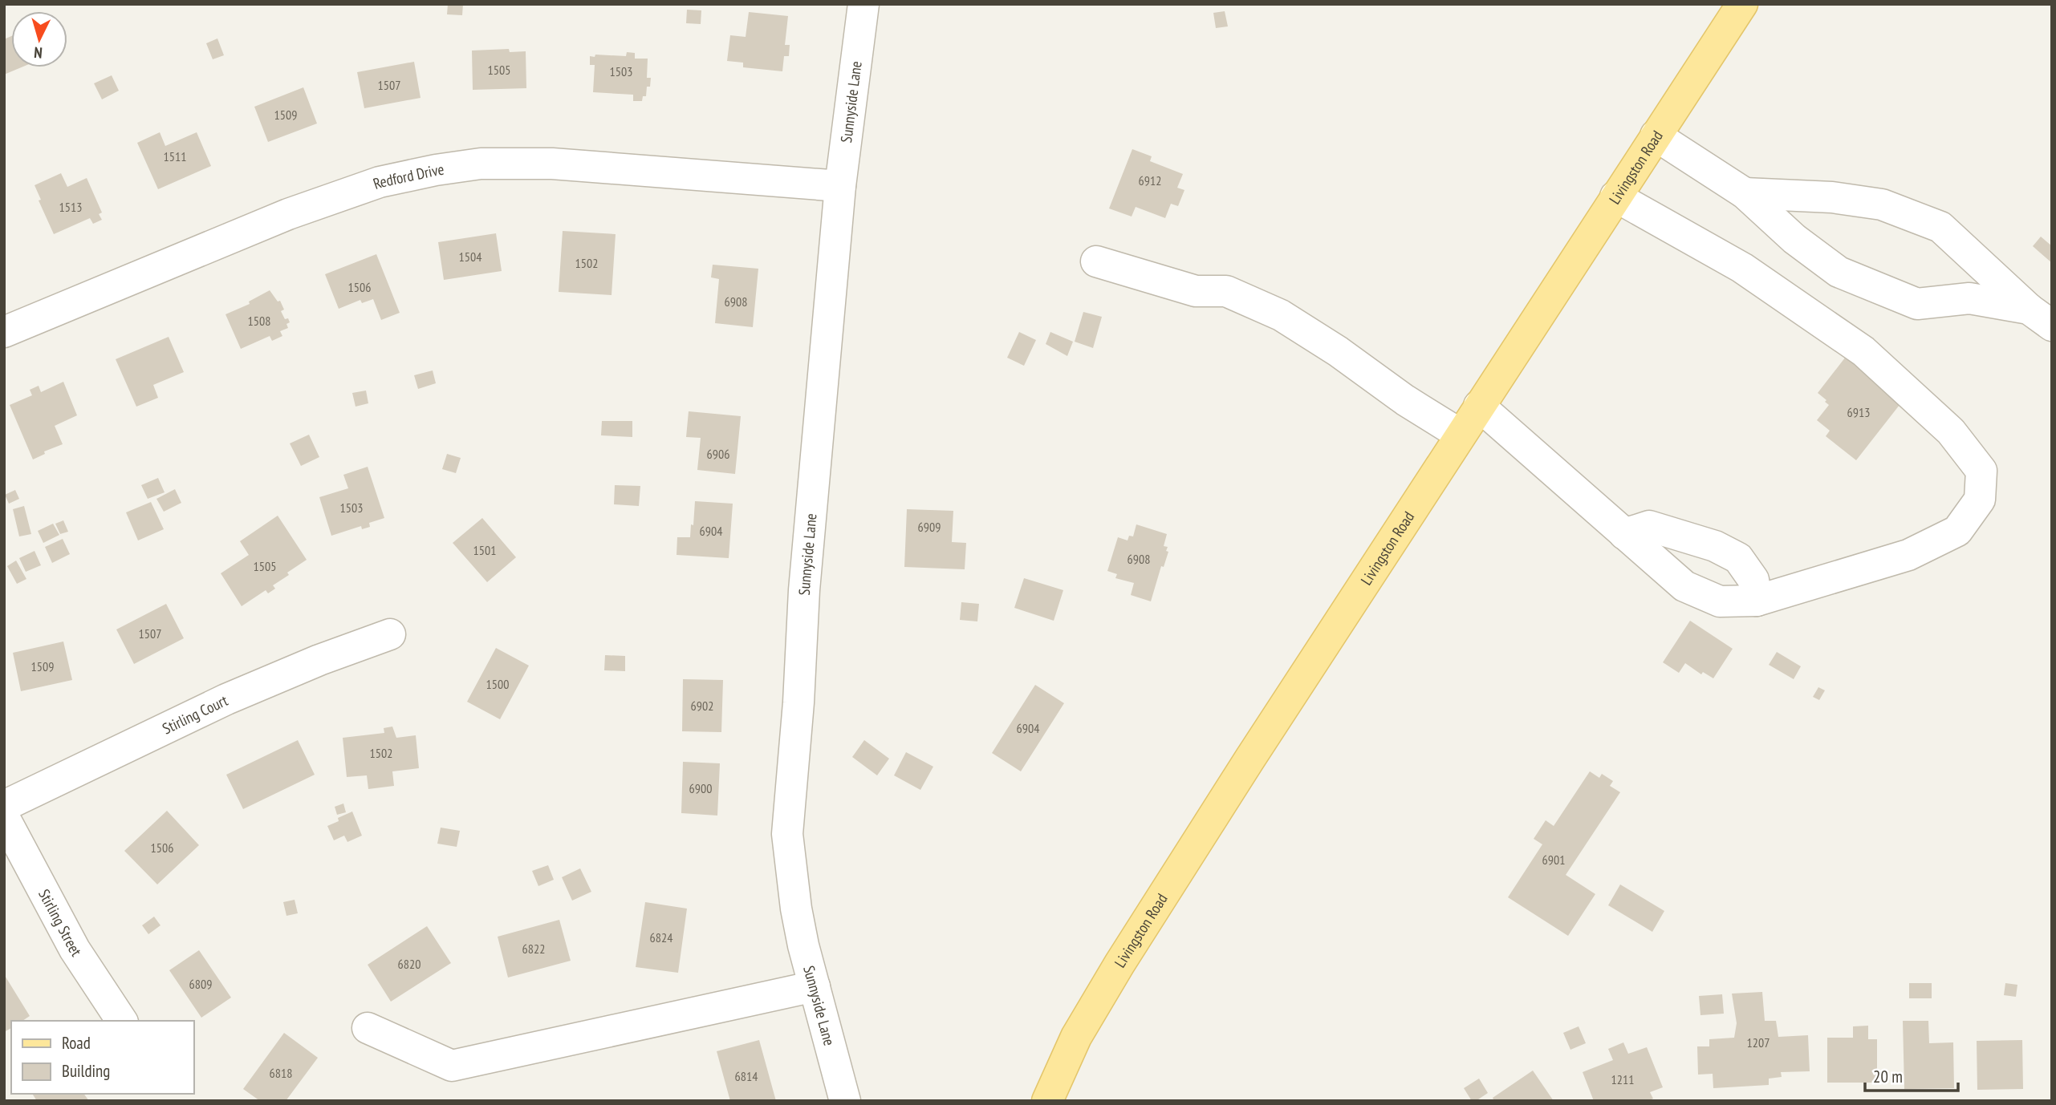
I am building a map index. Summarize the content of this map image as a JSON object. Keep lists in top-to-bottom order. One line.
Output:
{"streets":{"main road":["Livingston Road"],"street":["Sunnyside Lane","Redford Drive","Stirling Court","Stirling Street"]},"crossings":[["Sunnyside Lane","Redford Drive"]],"house_numbers":["1505","1503","1507","1509","1511","6912","1513","1504","1502","1506","6908","1508","6913","6906","1503","6909","6904","1501","6908","1505","1507","1509","1500","6902","6904","1502","6900","1506","6901","6824","6822","6820","6809","1207","6818","6814","1211"],"legend":["Road","Building"],"scale_bar":"20 m","north":"bottom"}
